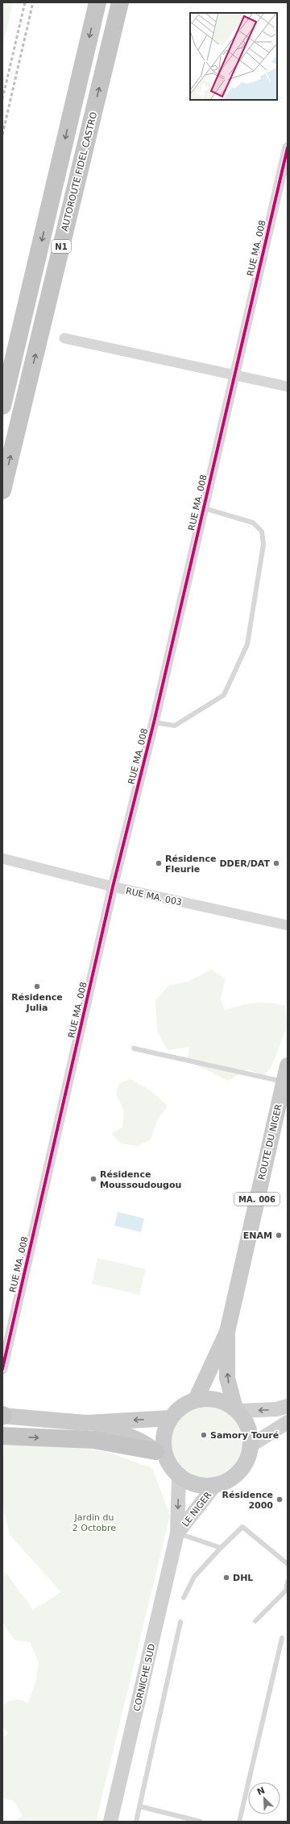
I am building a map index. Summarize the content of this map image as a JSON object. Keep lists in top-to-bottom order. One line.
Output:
{"streets":{"highway":["AUTOROUTE FIDEL CASTRO","N1"],"main road":["ROUTE DU NIGER","MA. 006","LE NIGER","CORNICHE SUD"],"street":["RUE MA. 008","RUE MA. 003"]},"crossings":[["RUE MA. 008","RUE MA. 003"],["ROUTE DU NIGER","LE NIGER"],["LE NIGER","CORNICHE SUD"]],"one_way":["LE NIGER"],"parks":["Jardin du 2 Octobre"],"places":["Résidence Fleurie","DDER/DAT","Résidence Julia","Résidence Moussoudougou","ENAM","Samory Touré","Résidence 2000","DHL"],"north":"top left"}
